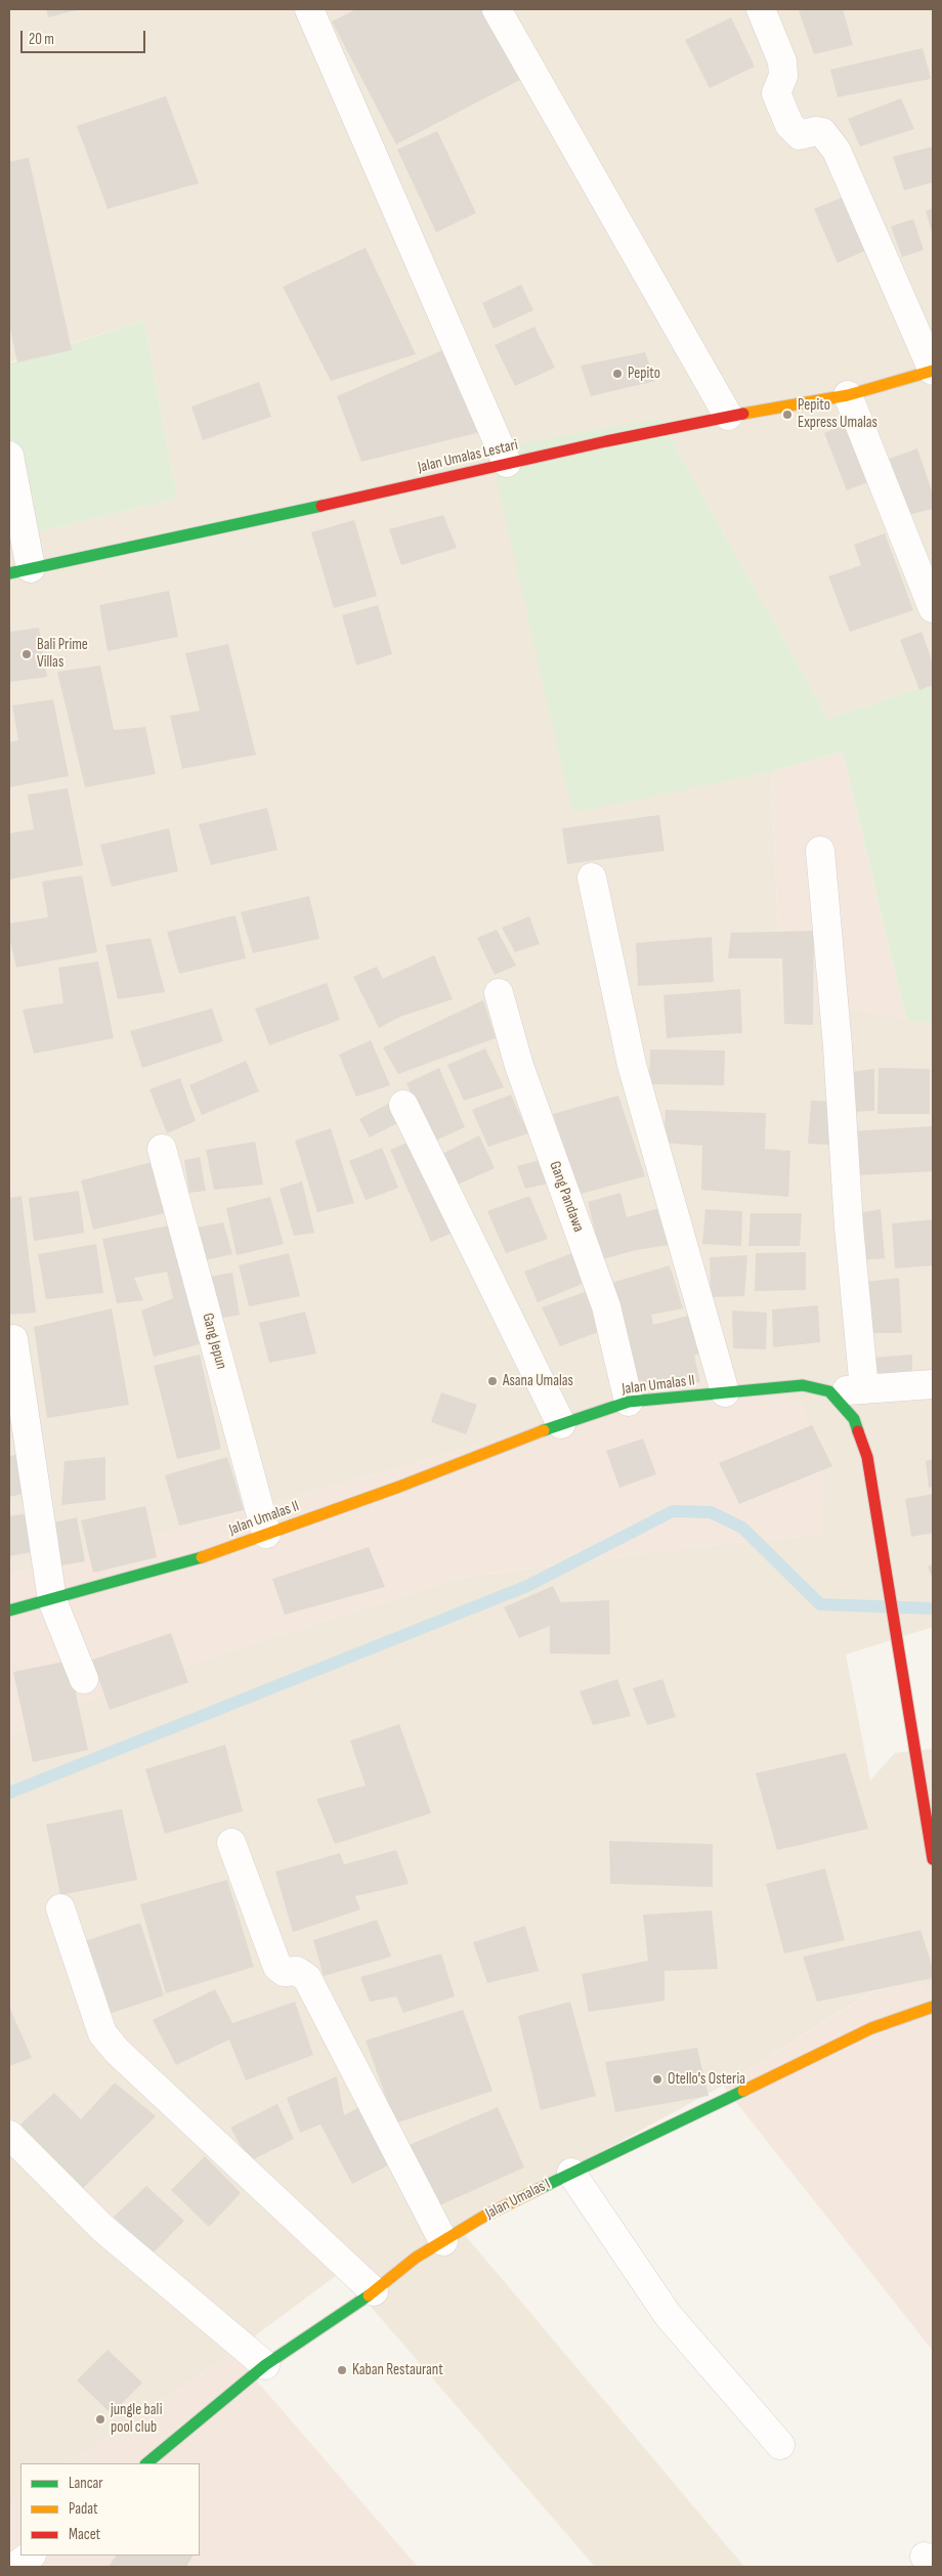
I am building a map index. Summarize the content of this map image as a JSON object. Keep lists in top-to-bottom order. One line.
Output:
{"streets":{"street":["Jalan Umalas Lestari","Gang Pandawa","Gang Jepun","Jalan Umalas II","Jalan Umalas I"]},"crossings":[["Gang Pandawa","Jalan Umalas II"],["Gang Jepun","Jalan Umalas II"]],"places":["Pepito","Pepito Express Umalas","Bali Prime Villas","Asana Umalas","Otello's Osteria","Kaban Restaurant","jungle bali pool club"],"legend":["Lancar","Padat","Macet"],"scale_bar":"20 m"}
